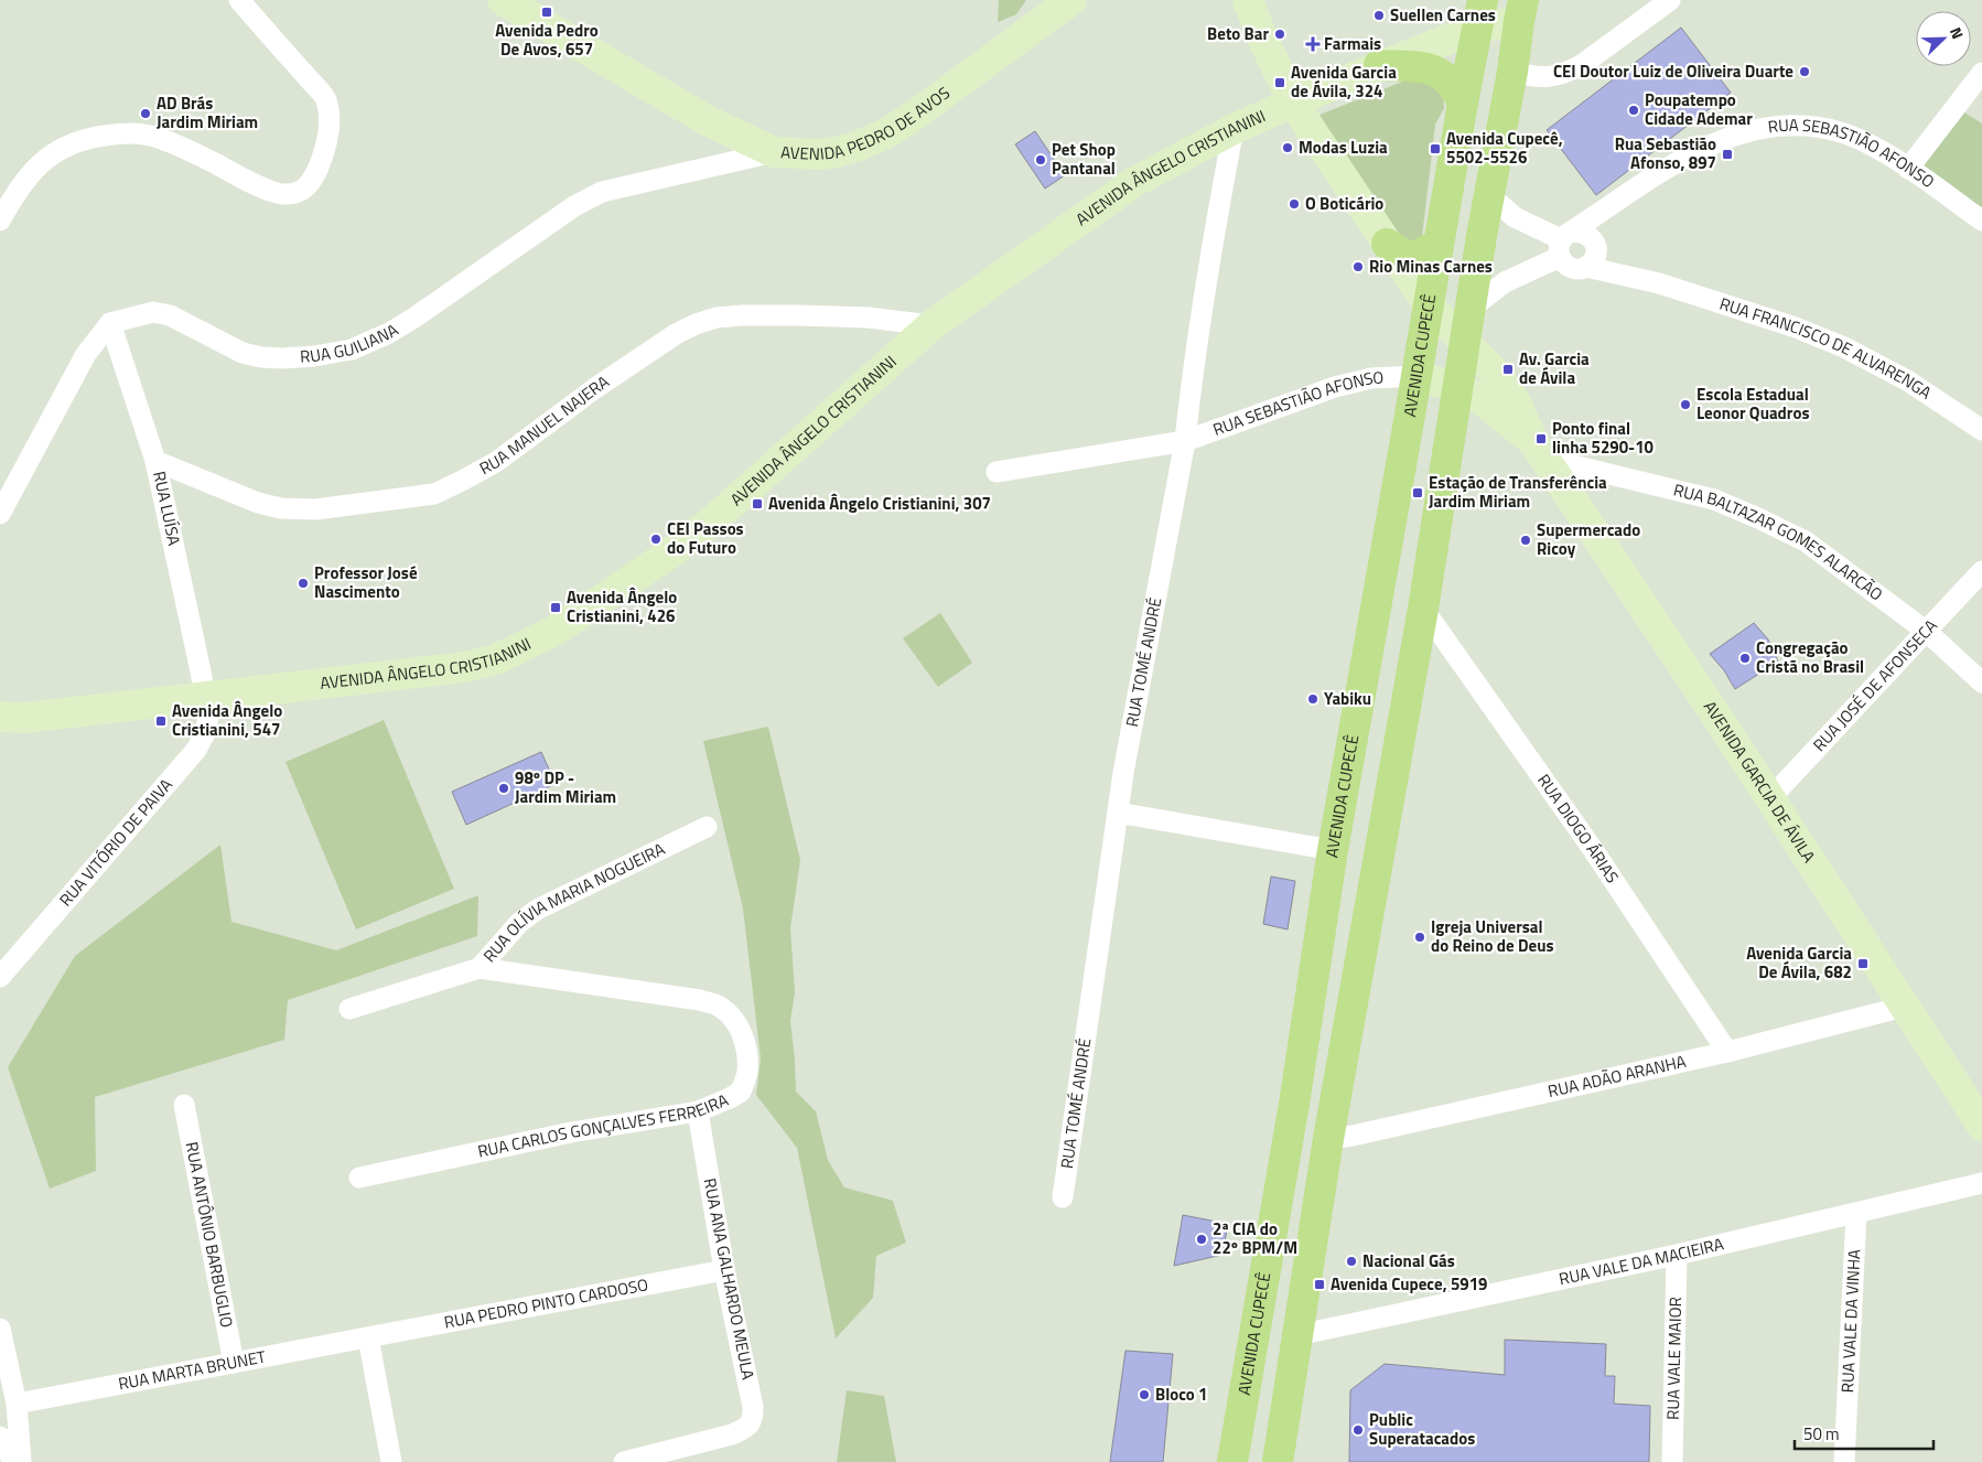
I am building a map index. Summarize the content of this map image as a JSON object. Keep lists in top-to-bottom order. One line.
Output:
{"streets":{"main road":["AVENIDA CUPECÊ"],"street":["AVENIDA PEDRO DE AVOS","RUA SEBASTIÃO AFONSO","AVENIDA ÂNGELO CRISTIANINI","RUA GUILIANA","RUA FRANCISCO DE ALVARENGA","RUA MANUEL NAJERA","RUA LUÍSA","RUA BALTAZAR GOMES ALARCÃO","RUA TOMÉ ANDRÉ","RUA JOSÉ DE AFONSECA","AVENIDA GARCIA DE ÁVILA","RUA DIOGO ÁRIAS","RUA VITÓRIO DE PAIVA","RUA OLÍVIA MARIA NOGUEIRA","RUA ADÃO ARANHA","RUA CARLOS GONÇALVES FERREIRA","RUA ANTÔNIO BARBUGLIO","RUA VALE DA MACIEIRA","RUA ANA GALHARDO MEULA","RUA PEDRO PINTO CARDOSO","RUA VALE DA VINHA","RUA VALE MAIOR","RUA MARTA BRUNET"]},"crossings":[["AVENIDA PEDRO DE AVOS","RUA GUILIANA"],["RUA SEBASTIÃO AFONSO","RUA FRANCISCO DE ALVARENGA"],["RUA SEBASTIÃO AFONSO","AVENIDA CUPECÊ"],["RUA SEBASTIÃO AFONSO","RUA TOMÉ ANDRÉ"],["RUA SEBASTIÃO AFONSO","AVENIDA GARCIA DE ÁVILA"],["AVENIDA ÂNGELO CRISTIANINI","AVENIDA CUPECÊ"],["AVENIDA ÂNGELO CRISTIANINI","RUA MANUEL NAJERA"],["AVENIDA ÂNGELO CRISTIANINI","RUA LUÍSA"],["AVENIDA ÂNGELO CRISTIANINI","RUA TOMÉ ANDRÉ"],["AVENIDA ÂNGELO CRISTIANINI","AVENIDA GARCIA DE ÁVILA"],["AVENIDA ÂNGELO CRISTIANINI","RUA VITÓRIO DE PAIVA"],["RUA GUILIANA","RUA LUÍSA"],["AVENIDA CUPECÊ","AVENIDA GARCIA DE ÁVILA"],["RUA MANUEL NAJERA","RUA LUÍSA"],["RUA LUÍSA","RUA VITÓRIO DE PAIVA"],["RUA BALTAZAR GOMES ALARCÃO","RUA JOSÉ DE AFONSECA"],["RUA BALTAZAR GOMES ALARCÃO","AVENIDA GARCIA DE ÁVILA"],["RUA JOSÉ DE AFONSECA","AVENIDA GARCIA DE ÁVILA"],["AVENIDA GARCIA DE ÁVILA","RUA ADÃO ARANHA"],["RUA DIOGO ÁRIAS","RUA ADÃO ARANHA"],["RUA OLÍVIA MARIA NOGUEIRA","RUA CARLOS GONÇALVES FERREIRA"],["RUA CARLOS GONÇALVES FERREIRA","RUA ANA GALHARDO MEULA"],["RUA ANTÔNIO BARBUGLIO","RUA MARTA BRUNET"],["RUA VALE DA MACIEIRA","RUA VALE DA VINHA"],["RUA VALE DA MACIEIRA","RUA VALE MAIOR"],["RUA ANA GALHARDO MEULA","RUA PEDRO PINTO CARDOSO"],["RUA PEDRO PINTO CARDOSO","RUA MARTA BRUNET"]],"places":{"transit":["Avenida Pedro De Avos, 657","Avenida Garcia de Ávila, 324","Avenida Cupecê, 5502-5526","Rua Sebastião Afonso, 897","Av. Garcia de Ávila","Ponto final linha 5290-10","Estação de Transferência Jardim Miriam","Avenida Ângelo Cristianini, 307","Avenida Ângelo Cristianini, 426","Avenida Ângelo Cristianini, 547","Avenida Garcia De Ávila, 682","Avenida Cupece, 5919"],"other":["Suellen Carnes","Beto Bar","CEI Doutor Luiz de Oliveira Duarte","Poupatempo Cidade Ademar","AD Brás Jardim Miriam","Modas Luzia","Pet Shop Pantanal","O Boticário","Rio Minas Carnes","Escola Estadual Leonor Quadros","CEI Passos do Futuro","Supermercado Ricoy","Professor José Nascimento","Congregação Cristã no Brasil","Yabiku","98º DP - Jardim Miriam","Igreja Universal do Reino de Deus","2ª CIA do 22º BPM/M","Nacional Gás","Bloco 1","Public Superatacados"],"health":["Farmais"]},"scale_bar":"50 m","north":"top right"}
